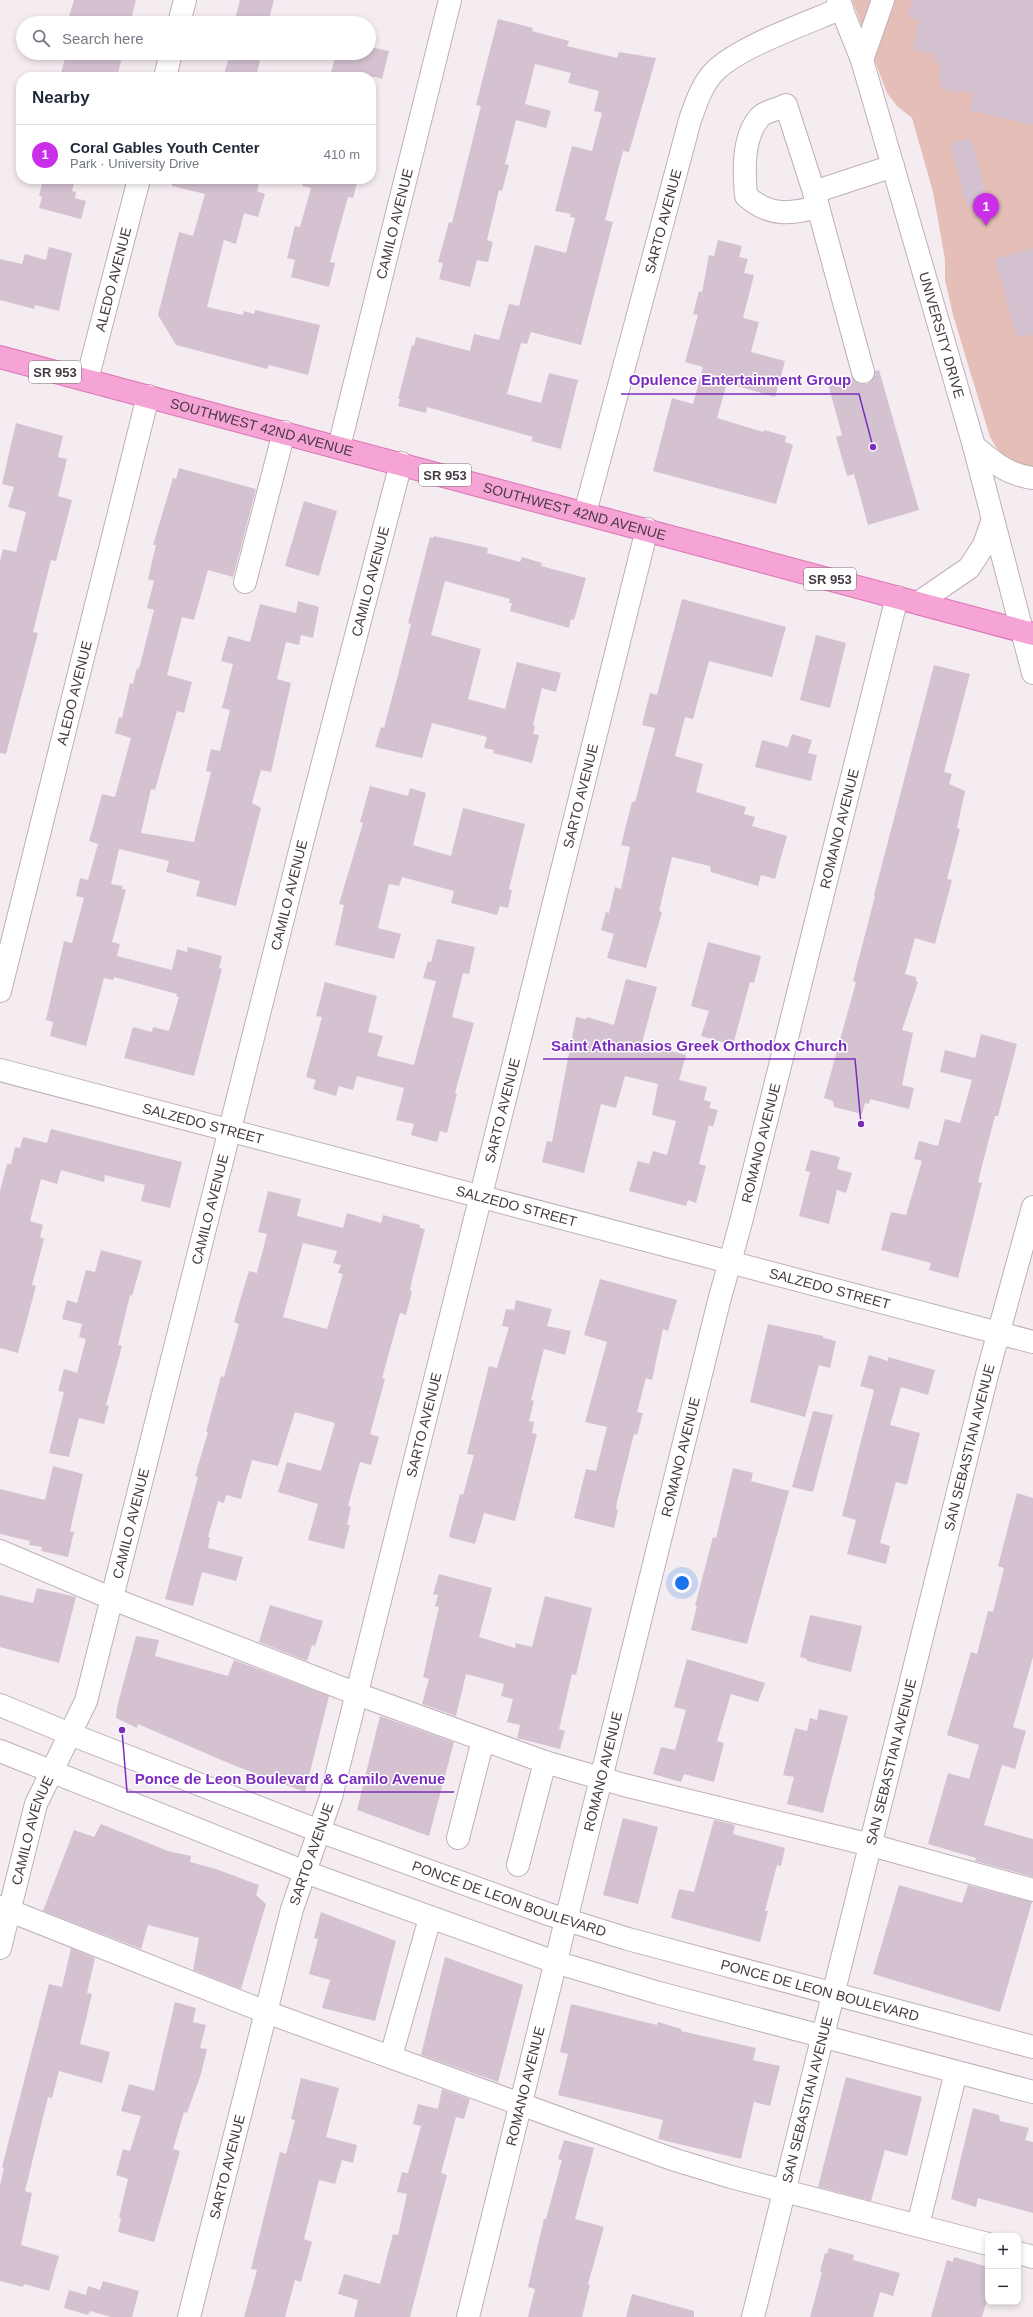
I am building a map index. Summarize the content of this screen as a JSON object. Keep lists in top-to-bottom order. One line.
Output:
{"streets":{"main road":["SR 953","SOUTHWEST 42ND AVENUE"],"street":["SARTO AVENUE","CAMILO AVENUE","ALEDO AVENUE","UNIVERSITY DRIVE","ROMANO AVENUE","SALZEDO STREET","SAN SEBASTIAN AVENUE","PONCE DE LEON BOULEVARD"]},"crossings":[["SARTO AVENUE","UNIVERSITY DRIVE"],["SARTO AVENUE","SOUTHWEST 42ND AVENUE"],["SARTO AVENUE","SALZEDO STREET"],["SARTO AVENUE","PONCE DE LEON BOULEVARD"],["CAMILO AVENUE","SOUTHWEST 42ND AVENUE"],["CAMILO AVENUE","SALZEDO STREET"],["CAMILO AVENUE","PONCE DE LEON BOULEVARD"],["ALEDO AVENUE","SOUTHWEST 42ND AVENUE"],["UNIVERSITY DRIVE","SOUTHWEST 42ND AVENUE"],["SOUTHWEST 42ND AVENUE","ROMANO AVENUE"],["ROMANO AVENUE","SALZEDO STREET"],["ROMANO AVENUE","PONCE DE LEON BOULEVARD"],["SALZEDO STREET","SAN SEBASTIAN AVENUE"],["SAN SEBASTIAN AVENUE","PONCE DE LEON BOULEVARD"]],"places":["Opulence Entertainment Group","Saint Athanasios Greek Orthodox Church","Ponce de Leon Boulevard & Camilo Avenue"],"page":{"search":"Search here","heading":"Nearby","list":[{"mark":"1","name":"Coral Gables Youth Center","note":"Park · University Drive","value":"410 m"}],"pins":"1","map_buttons":["+","−"]}}
